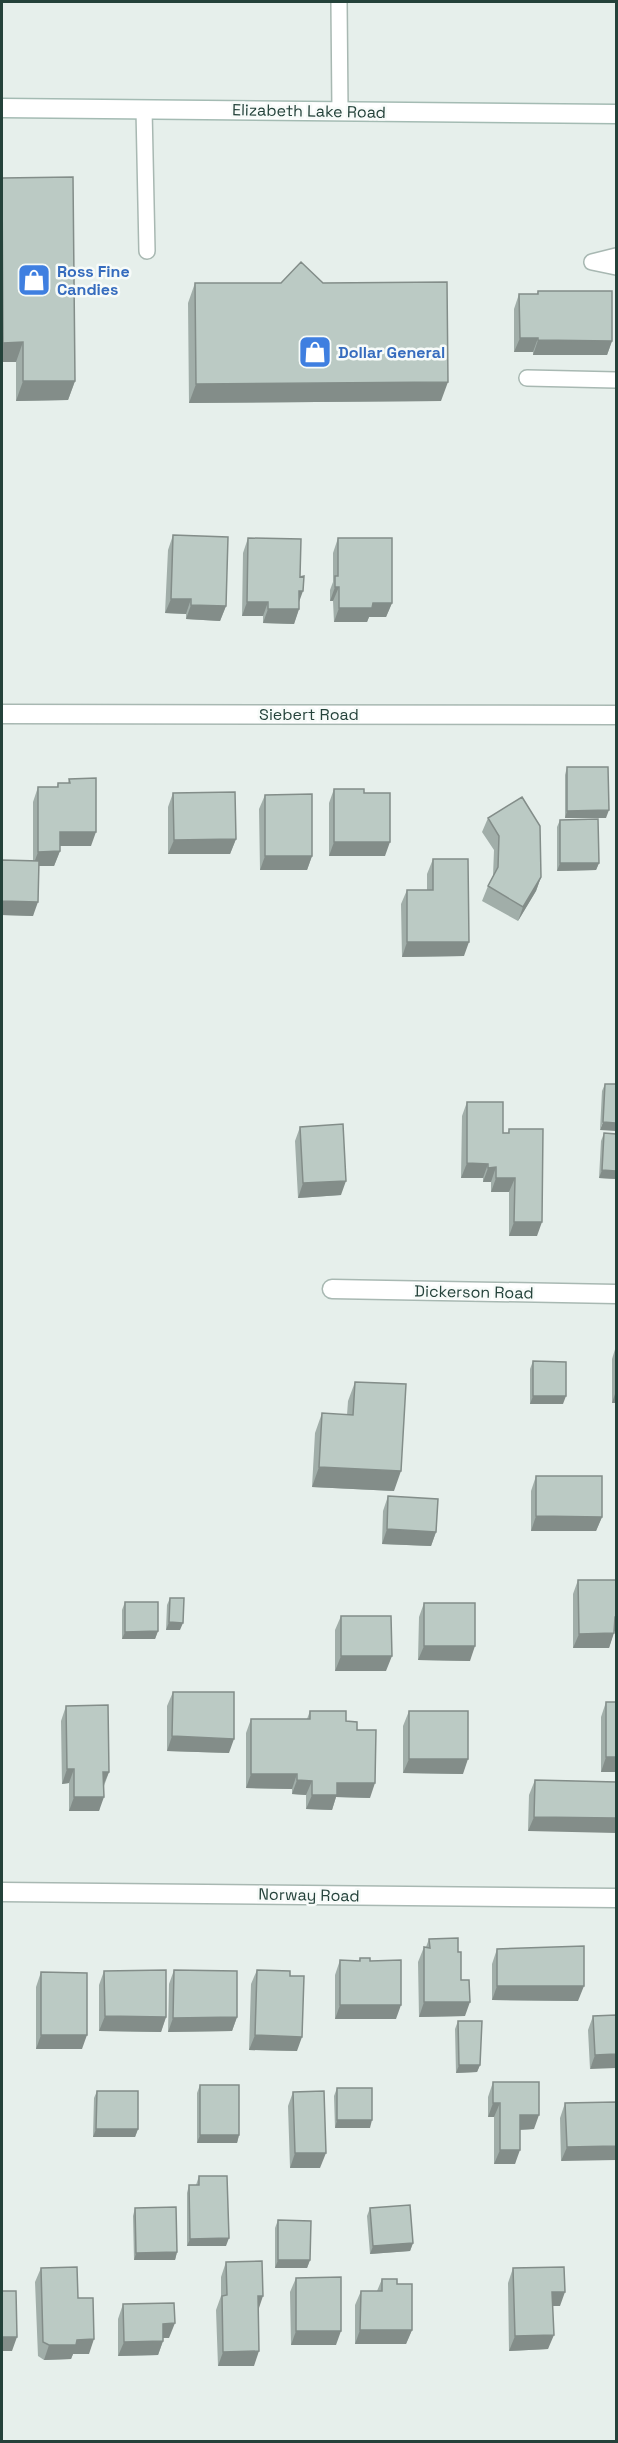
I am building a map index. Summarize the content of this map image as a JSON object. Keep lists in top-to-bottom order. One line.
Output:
{"streets":{"street":["Elizabeth Lake Road","Siebert Road","Dickerson Road","Norway Road"]},"places":{"shop":["Ross Fine Candies","Dollar General"]}}
